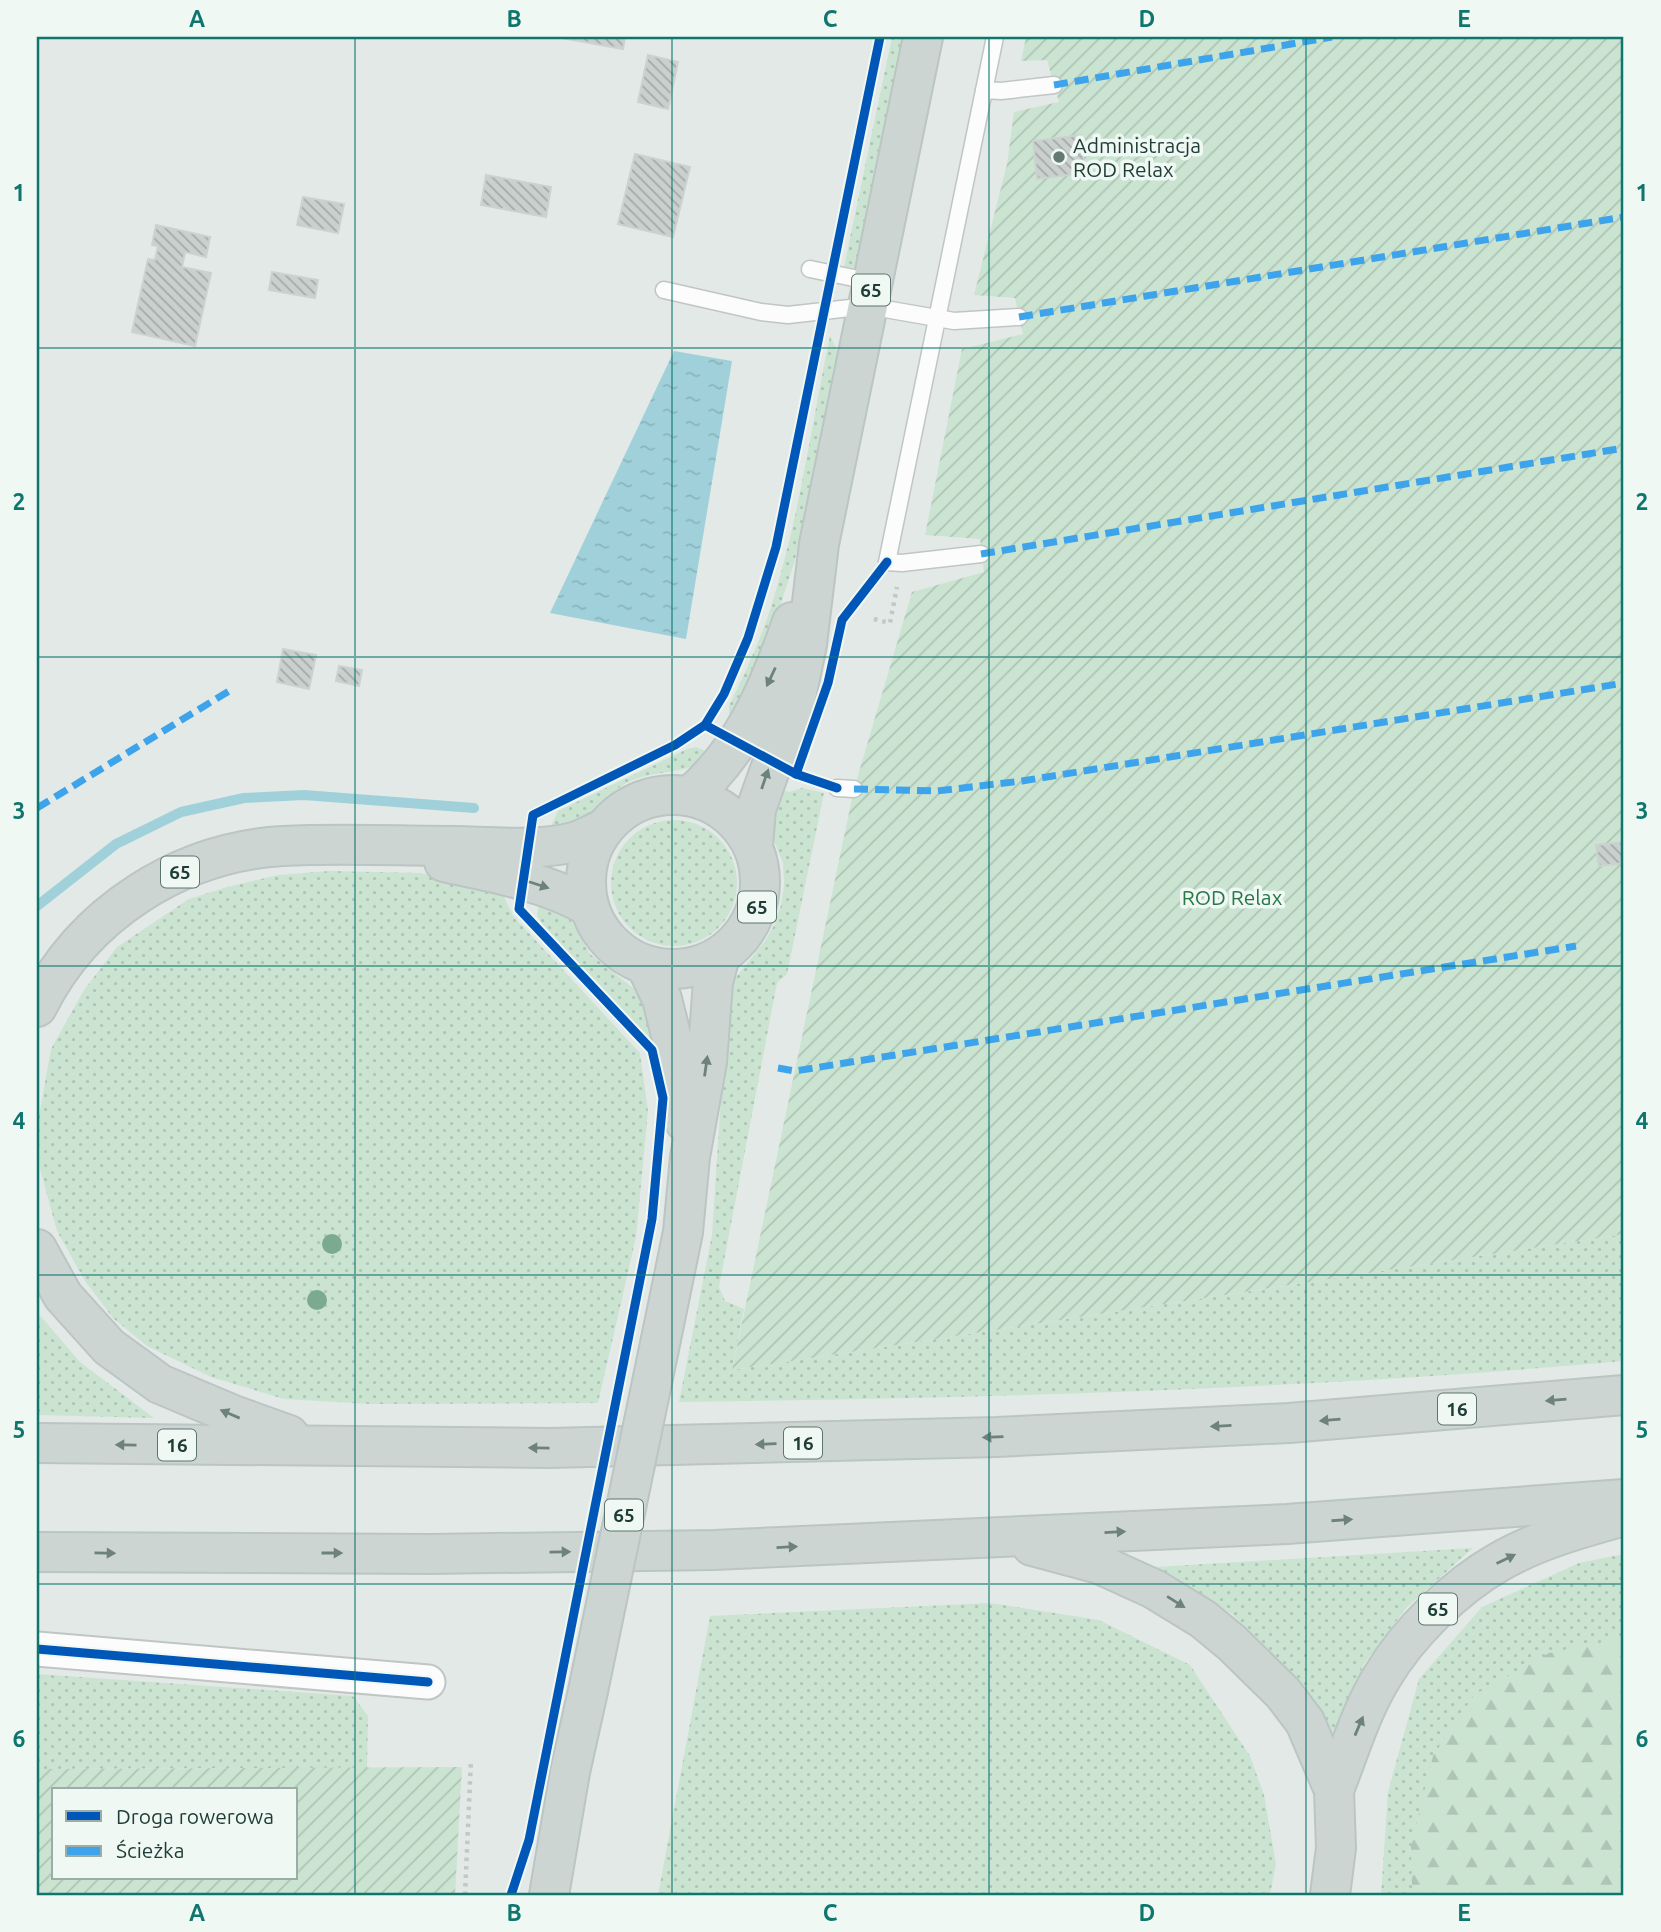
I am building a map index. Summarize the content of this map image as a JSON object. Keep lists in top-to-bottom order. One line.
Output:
{"streets":{"main road":["65","16"]},"parks":["ROD Relax"],"places":["Administracja ROD Relax"],"legend":["Droga rowerowa","Ścieżka"],"grid":{"columns":["A","B","C","D","E"],"rows":["1","2","3","4","5","6"]}}
